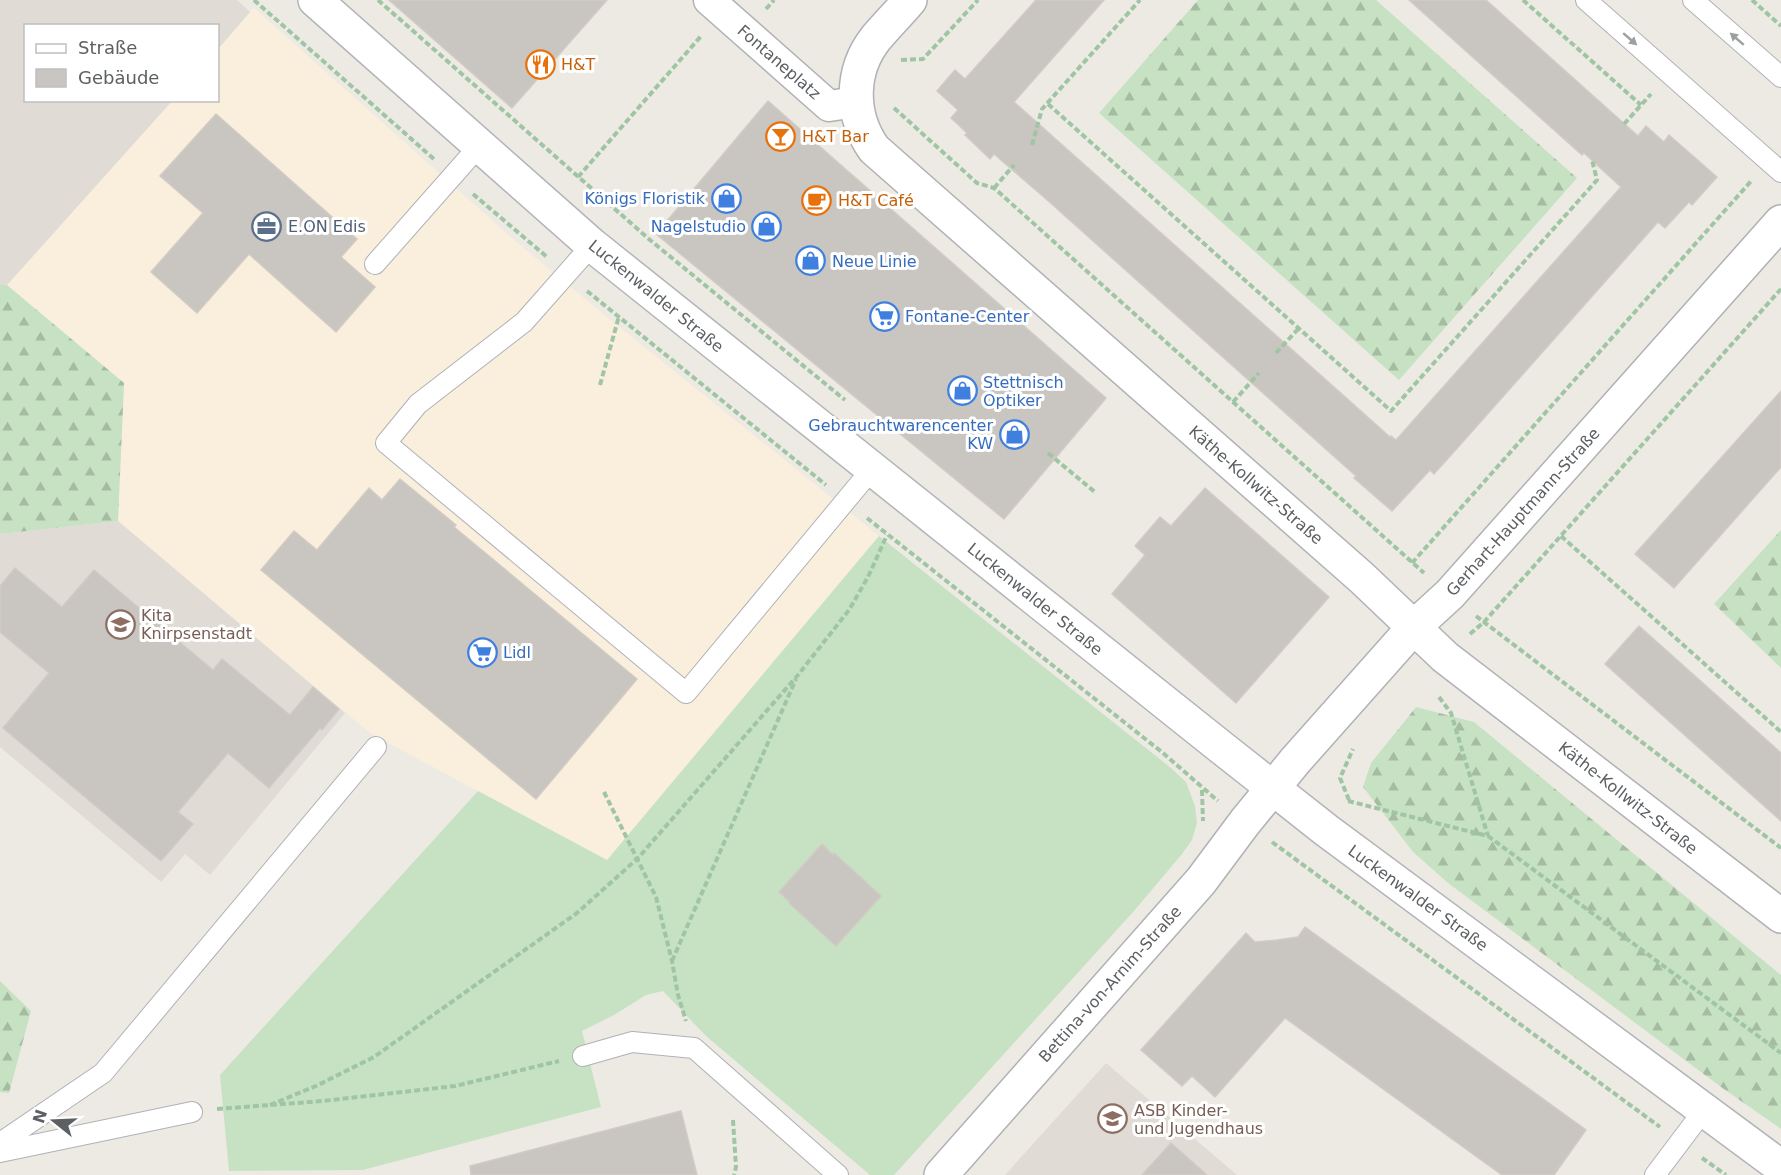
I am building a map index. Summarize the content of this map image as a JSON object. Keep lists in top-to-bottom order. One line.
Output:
{"streets":{"street":["Fontaneplatz","Luckenwalder Straße","Käthe-Kollwitz-Straße","Gerhart-Hauptmann-Straße","Bettina-von-Arnim-Straße"]},"crossings":[["Fontaneplatz","Käthe-Kollwitz-Straße"],["Luckenwalder Straße","Gerhart-Hauptmann-Straße"],["Luckenwalder Straße","Bettina-von-Arnim-Straße"],["Käthe-Kollwitz-Straße","Gerhart-Hauptmann-Straße"],["Gerhart-Hauptmann-Straße","Bettina-von-Arnim-Straße"]],"places":{"restaurant":["H&T"],"bar":["H&T Bar"],"shop":["Königs Floristik","Nagelstudio","Neue Linie","Stettnisch Optiker","Gebrauchtwarencenter KW"],"cafe":["H&T Café"],"office":["E.ON Edis"],"supermarket":["Fontane-Center","Lidl"],"school or university":["Kita Knirpsenstadt","ASB Kinder- und Jugendhaus"]},"legend":["Straße","Gebäude"],"north":"left"}
